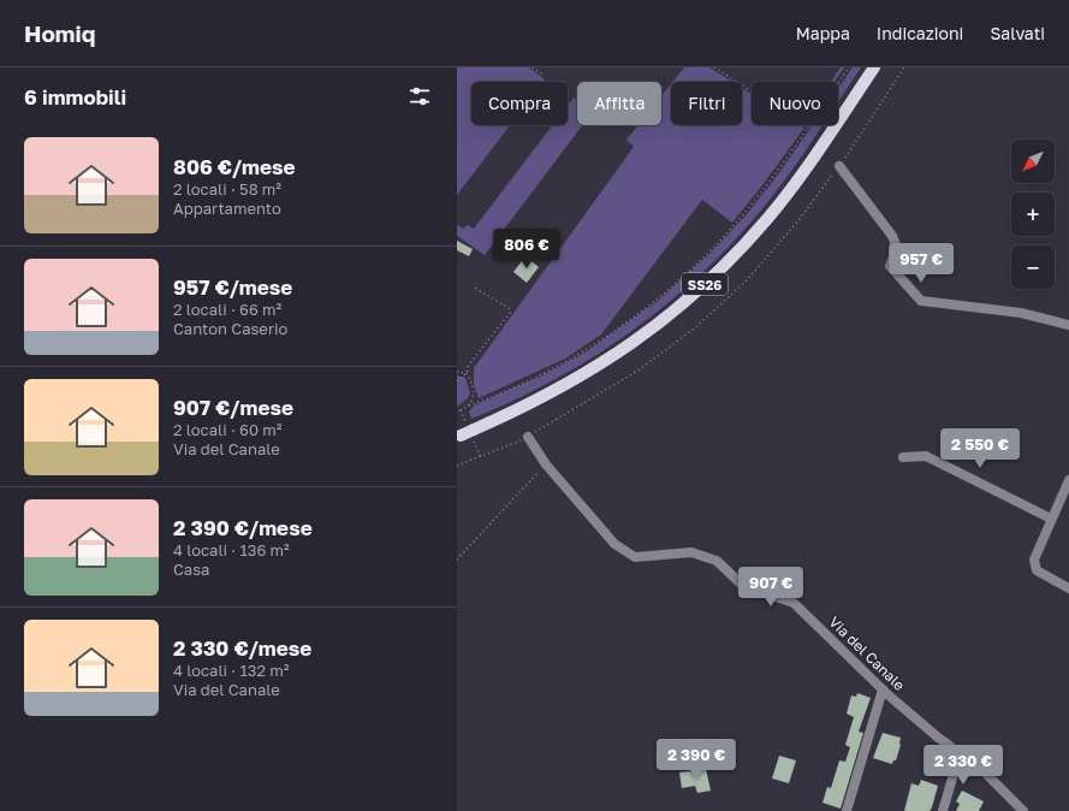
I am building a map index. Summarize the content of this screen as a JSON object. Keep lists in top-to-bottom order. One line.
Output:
{"streets":{"main road":["SS26"],"street":["Via del Canale"]},"north":"bottom left","page":{"header":"Homiq","nav":["Mappa","Indicazioni","Salvati"],"heading":"6 immobili","chip":["Compra","Affitta","Filtri","Nuovo"],"list":[{"name":"806 €/mese","note":"2 locali · 58 m² · Appartamento"},{"name":"957 €/mese","note":"2 locali · 66 m² · Canton Caserio"},{"name":"907 €/mese","note":"2 locali · 60 m² · Via del Canale"},{"name":"2 390 €/mese","note":"4 locali · 136 m² · Casa"},{"name":"2 330 €/mese","note":"4 locali · 132 m² · Via del Canale"}],"map_buttons":["+","−"],"price":["806 €","957 €","2 550 €","907 €","2 390 €","2 330 €"]}}
